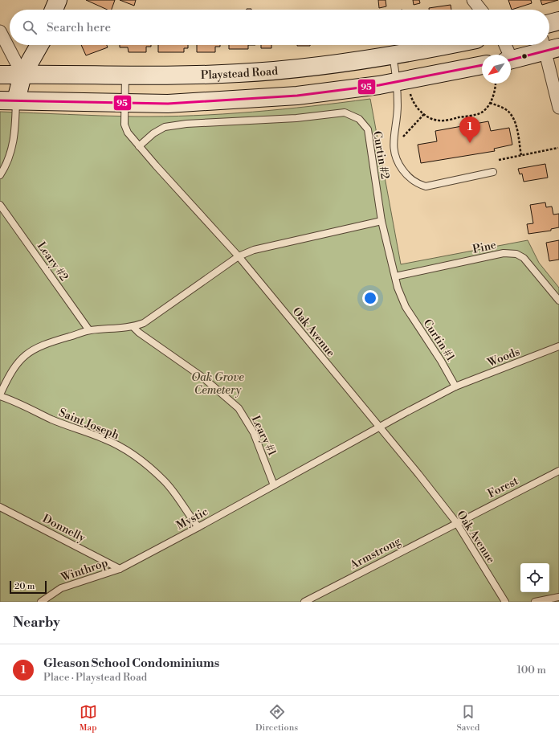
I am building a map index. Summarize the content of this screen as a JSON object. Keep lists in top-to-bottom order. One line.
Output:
{"streets":{"main road":["Playstead Road"],"lane":["Curtin #2","Pine","Leary #2","Oak Avenue","Curtin #1","Woods","Saint Joseph","Leary #1","Forest","Mystic","Donnelly","Armstrong","Winthrop"]},"crossings":[["Playstead Road","Oak Avenue"],["Curtin #2","Oak Avenue"],["Curtin #2","Curtin #1"],["Pine","Curtin #1"],["Oak Avenue","Forest"],["Oak Avenue","Armstrong"],["Curtin #1","Woods"],["Saint Joseph","Mystic"],["Leary #1","Mystic"],["Forest","Armstrong"],["Mystic","Donnelly"],["Mystic","Winthrop"],["Donnelly","Winthrop"]],"parks":["Oak Grove Cemetery"],"lines":["transit line 95"],"scale_bar":"20 m","north":"bottom left","page":{"search":"Search here","pins":"1","scale":"20 m","heading":"Nearby","list":[{"mark":"1","name":"Gleason School Condominiums","note":"Place · Playstead Road","value":"100 m"}],"nav":["Map","Directions","Saved"]}}
